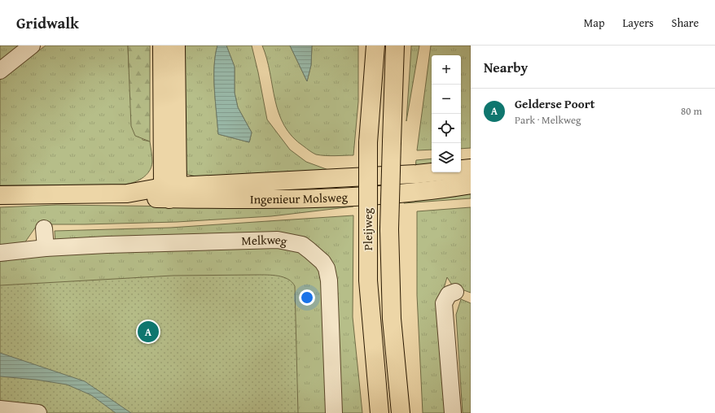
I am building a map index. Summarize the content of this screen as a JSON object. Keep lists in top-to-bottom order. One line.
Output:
{"streets":{"main road":["Ingenieur Molsweg","Pleijweg"],"street":["Melkweg"]},"page":{"header":"Gridwalk","nav":["Map","Layers","Share"],"heading":"Nearby","map_buttons":["+","−"],"list":[{"mark":"A","name":"Gelderse Poort","note":"Park · Melkweg","value":"80 m"}],"pins":"A"}}
